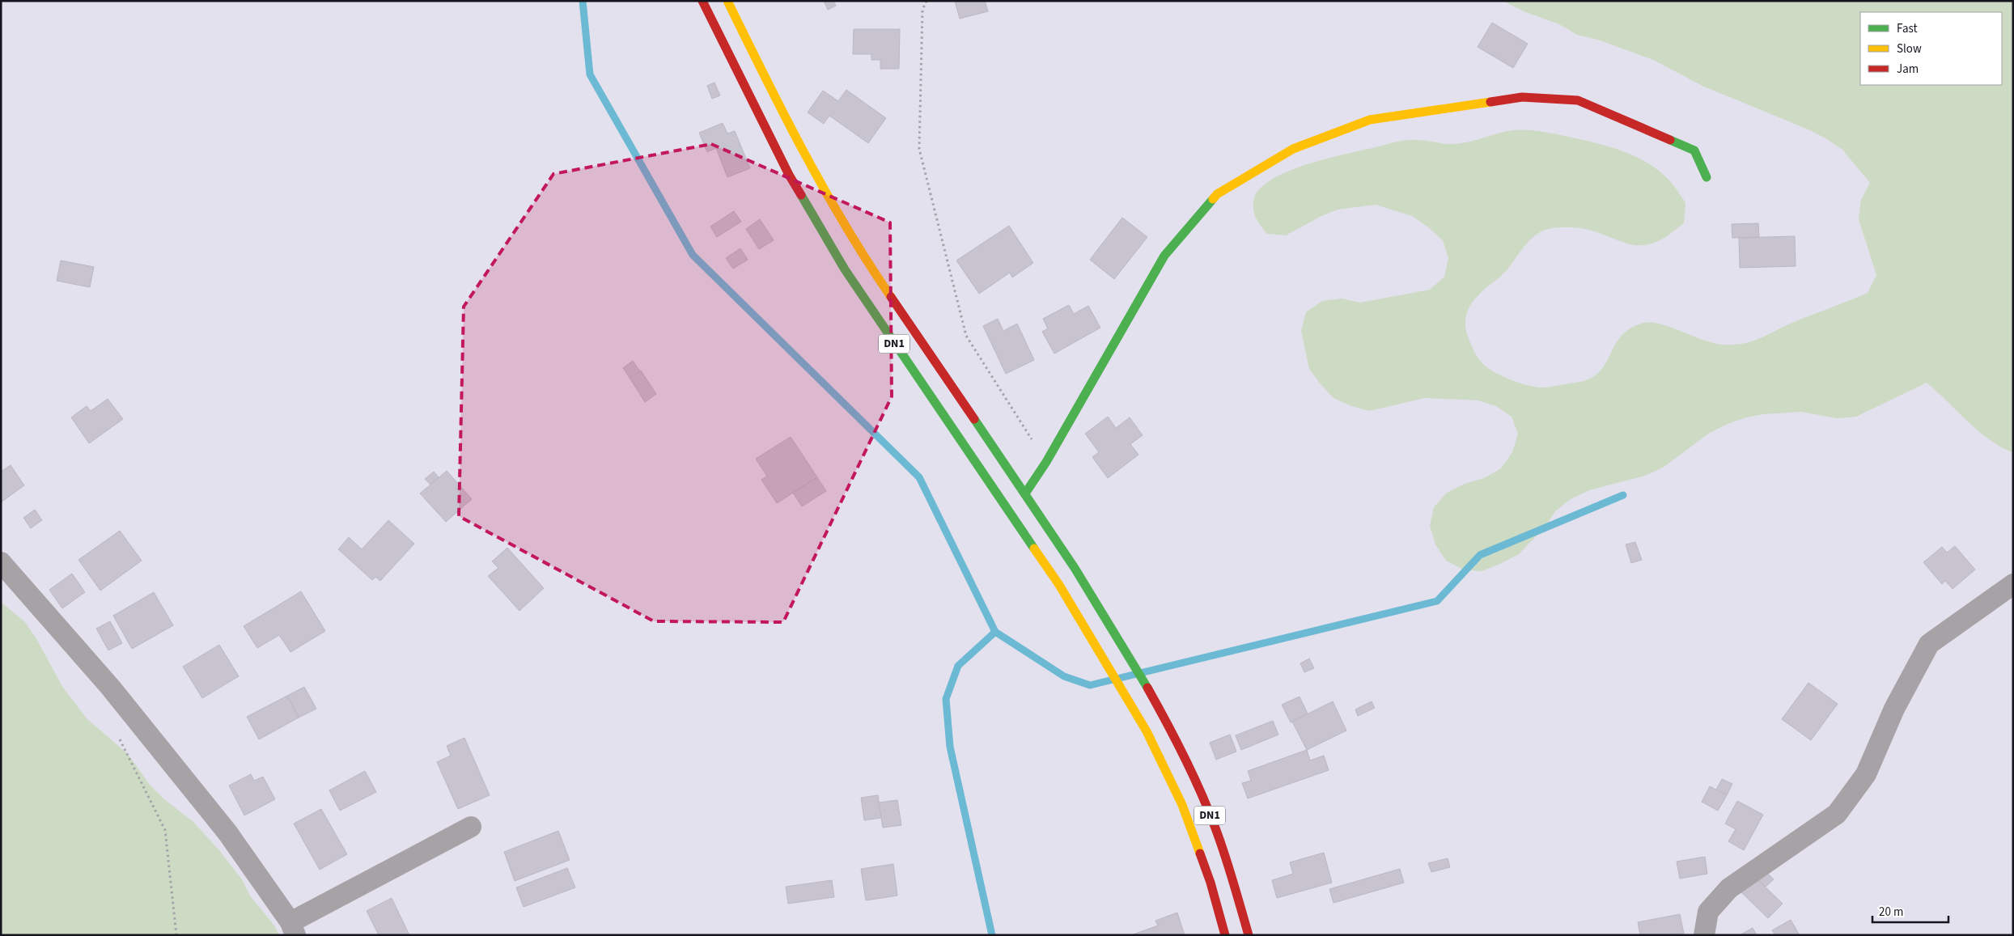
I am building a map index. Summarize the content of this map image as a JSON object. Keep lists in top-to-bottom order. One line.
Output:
{"streets":{"main road":["DN1"]},"legend":["Fast","Slow","Jam"],"scale_bar":"20 m"}
